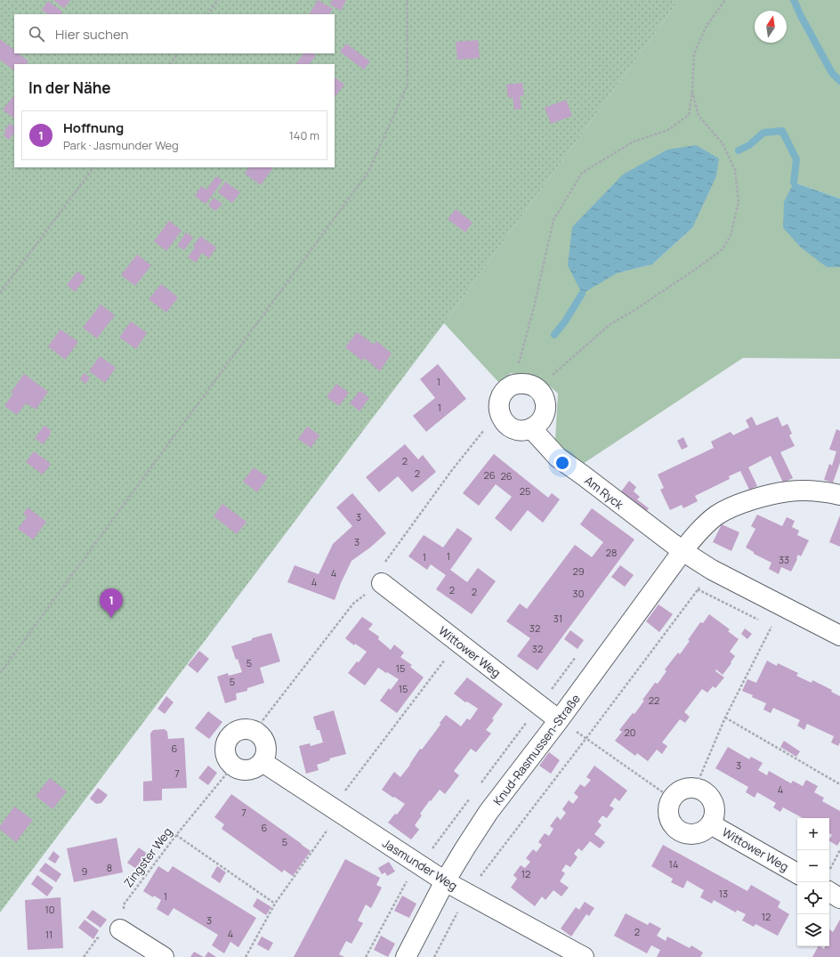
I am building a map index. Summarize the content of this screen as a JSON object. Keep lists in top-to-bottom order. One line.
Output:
{"streets":{"street":["Am Ryck","Wittower Weg","Knud-Rasmussen-Straße","Jasmunder Weg"],"path":["Zingster Weg"]},"crossings":[["Am Ryck","Knud-Rasmussen-Straße"],["Wittower Weg","Knud-Rasmussen-Straße"],["Knud-Rasmussen-Straße","Jasmunder Weg"],["Zingster Weg","Jasmunder Weg"]],"house_numbers":["1","1","2","2","26","26","25","3","3","28","1","1","33","29","4","4","2","2","30","31","32","32","5","15","5","15","22","20","6","3","7","4","7","6","5","14","8","9","12","13","1","10","12","3","2","4","11"],"north":"top","page":{"search":"Hier suchen","heading":"In der Nähe","list":[{"mark":"1","name":"Hoffnung","note":"Park · Jasmunder Weg","value":"140 m"}],"pins":"1","map_buttons":["+","−"]}}
